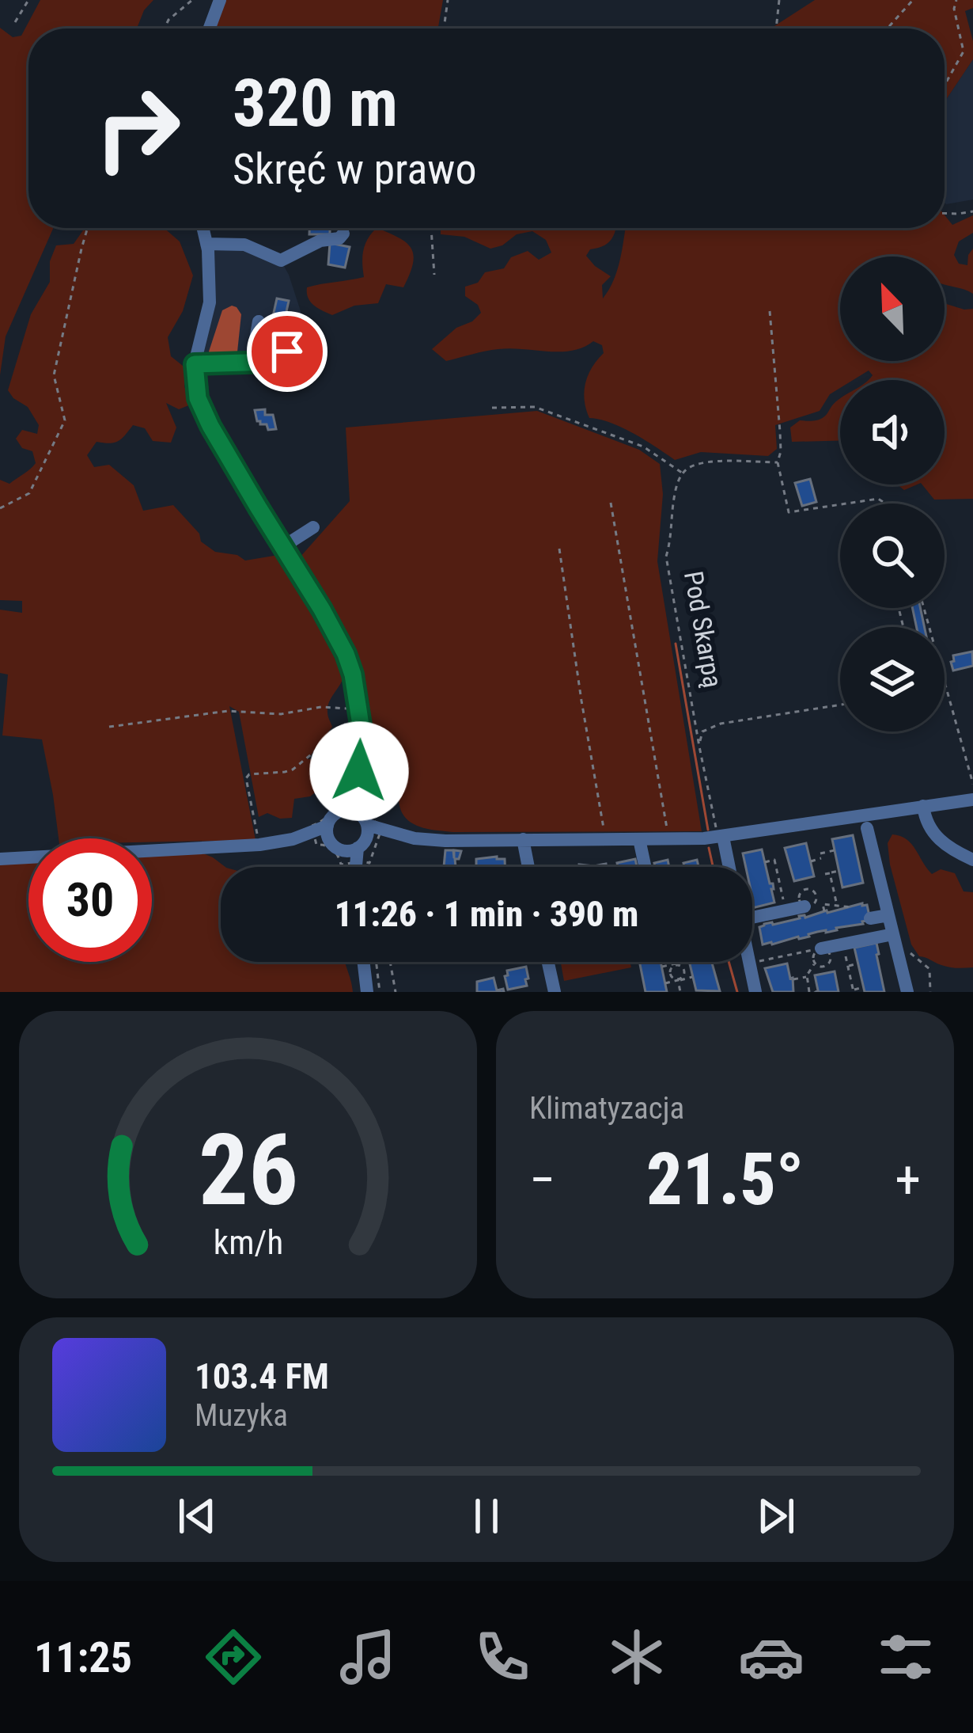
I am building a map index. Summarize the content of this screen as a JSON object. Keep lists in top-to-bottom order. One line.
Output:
{"streets":{"path":["Pod Skarpą"]},"north":"top left","page":{"turn":["320 m","Skręć w prawo"],"limit":"30","trip":"11:26 · 1 min · 390 m","tile":"Klimatyzacja","heat":["−","21.5°","+"],"song":["103.4 FM","Muzyka"],"tabs":"11:25","gauge":["26","km/h"]}}
